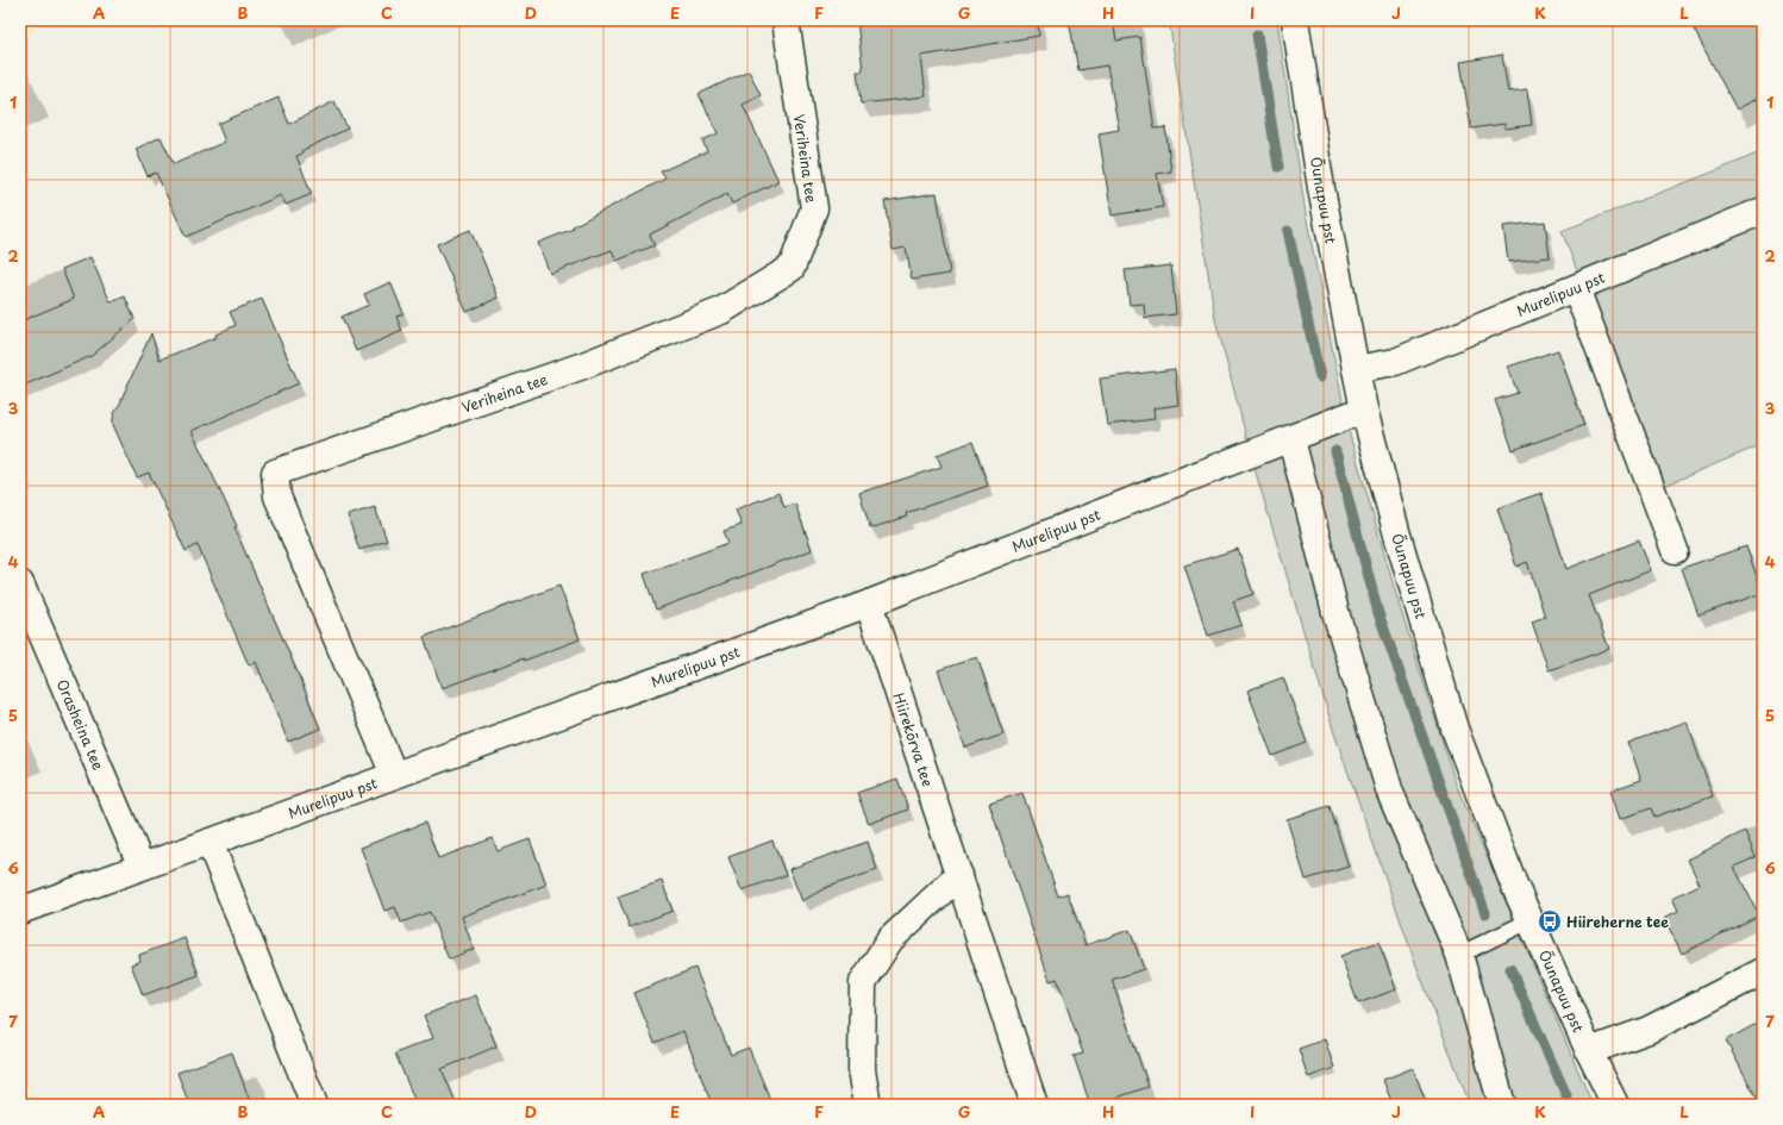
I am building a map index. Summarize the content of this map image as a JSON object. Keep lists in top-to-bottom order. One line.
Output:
{"streets":{"street":["Veriheina tee","Õunapuu pst","Murelipuu pst","Orasheina tee","Hiirekõrva tee"]},"crossings":[["Veriheina tee","Murelipuu pst"],["Õunapuu pst","Murelipuu pst"],["Murelipuu pst","Orasheina tee"],["Murelipuu pst","Hiirekõrva tee"]],"places":{"bus stop":["Hiireherne tee"]},"grid":{"columns":["A","B","C","D","E","F","G","H","I","J","K","L"],"rows":["1","2","3","4","5","6","7"]}}
